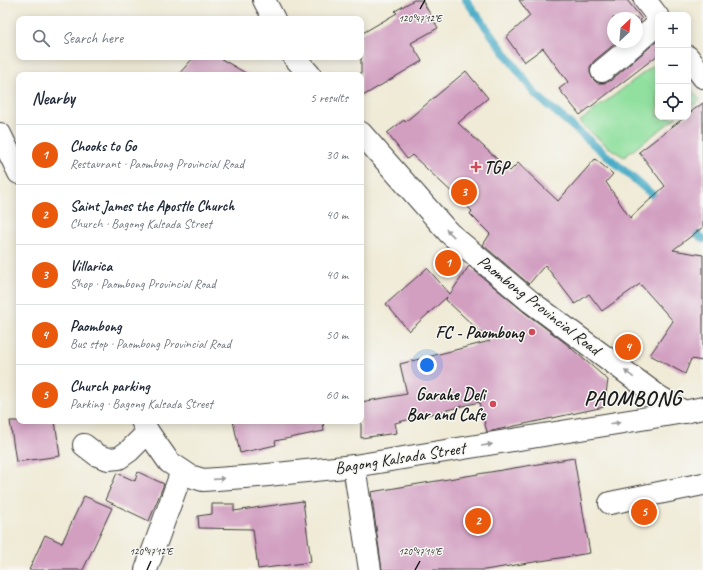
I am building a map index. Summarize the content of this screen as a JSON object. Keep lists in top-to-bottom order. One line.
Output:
{"streets":{"main road":["Paombong Provincial Road","Bagong Kalsada Street"]},"crossings":[["Paombong Provincial Road","Bagong Kalsada Street"]],"one_way":["Paombong Provincial Road","Bagong Kalsada Street"],"districts":["PAOMBONG"],"places":{"health":["TGP"],"other":["FC - Paombong","Garahe Deli Bar and Cafe"]},"north":"top right","page":{"map_buttons":["+","−"],"search":"Search here","heading":["Nearby","5 results"],"list":[{"mark":"1","name":"Chooks to Go","note":"Restaurant · Paombong Provincial Road","value":"30 m"},{"mark":"2","name":"Saint James the Apostle Church","note":"Church · Bagong Kalsada Street","value":"40 m"},{"mark":"3","name":"Villarica","note":"Shop · Paombong Provincial Road","value":"40 m"},{"mark":"4","name":"Paombong","note":"Bus stop · Paombong Provincial Road","value":"50 m"},{"mark":"5","name":"Church parking","note":"Parking · Bagong Kalsada Street","value":"60 m"}],"pins":["3","1","4","5","2"]},"coordinates":["120°47'12\"E","120°47'14\"E"]}
